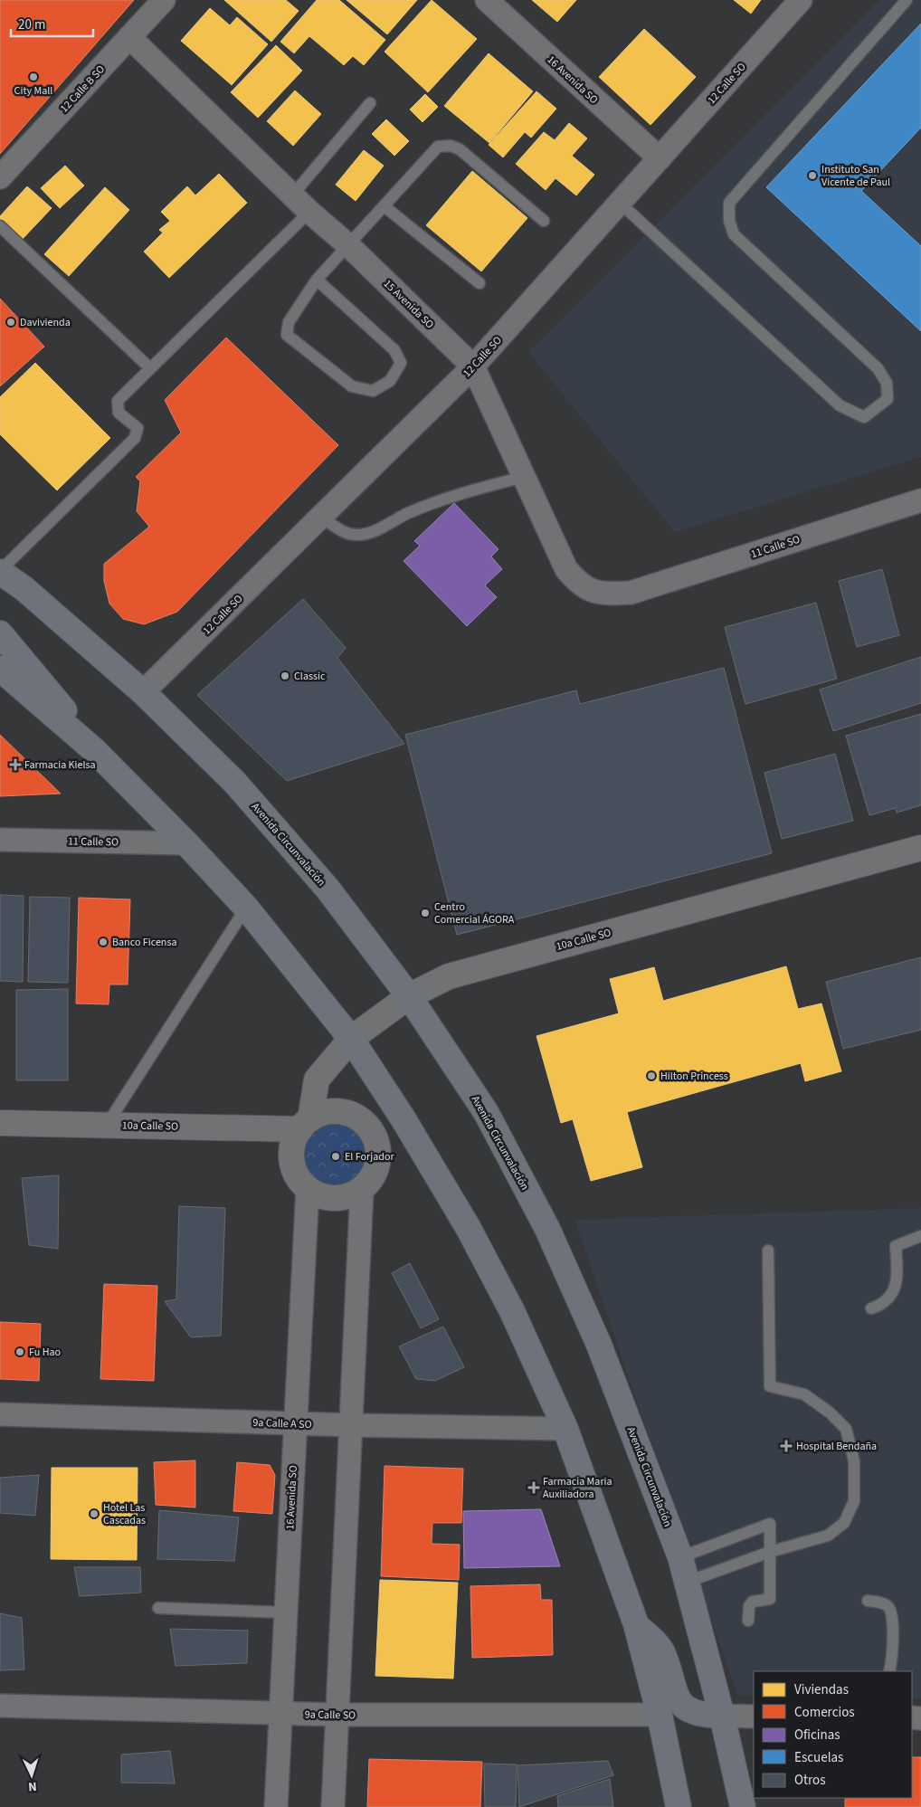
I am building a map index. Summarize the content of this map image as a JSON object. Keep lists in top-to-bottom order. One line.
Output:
{"streets":{"highway":["Avenida Circunvalación"],"street":["16 Avenida SO","12 Calle SO","12 Calle B SO","15 Avenida SO","11 Calle SO","10a Calle SO","9a Calle A SO","9a Calle SO"]},"crossings":[["16 Avenida SO","12 Calle SO"],["16 Avenida SO","10a Calle SO"],["16 Avenida SO","9a Calle A SO"],["16 Avenida SO","9a Calle SO"],["12 Calle SO","15 Avenida SO"],["12 Calle SO","Avenida Circunvalación"],["12 Calle B SO","15 Avenida SO"],["15 Avenida SO","11 Calle SO"],["Avenida Circunvalación","10a Calle SO"]],"places":{"other":["City Mall","Instituto San Vicente de Paul","Davivienda","Classic","Centro Comercial ÁGORA","Banco Ficensa","Hilton Princess","El Forjador","Fu Hao","Hotel Las Cascadas"],"health":["Farmacia Kielsa","Hospital Bendaña","Farmacia Maria Auxiliadora"]},"legend":["Viviendas","Comercios","Oficinas","Escuelas","Otros"],"scale_bar":"20 m","north":"bottom"}
